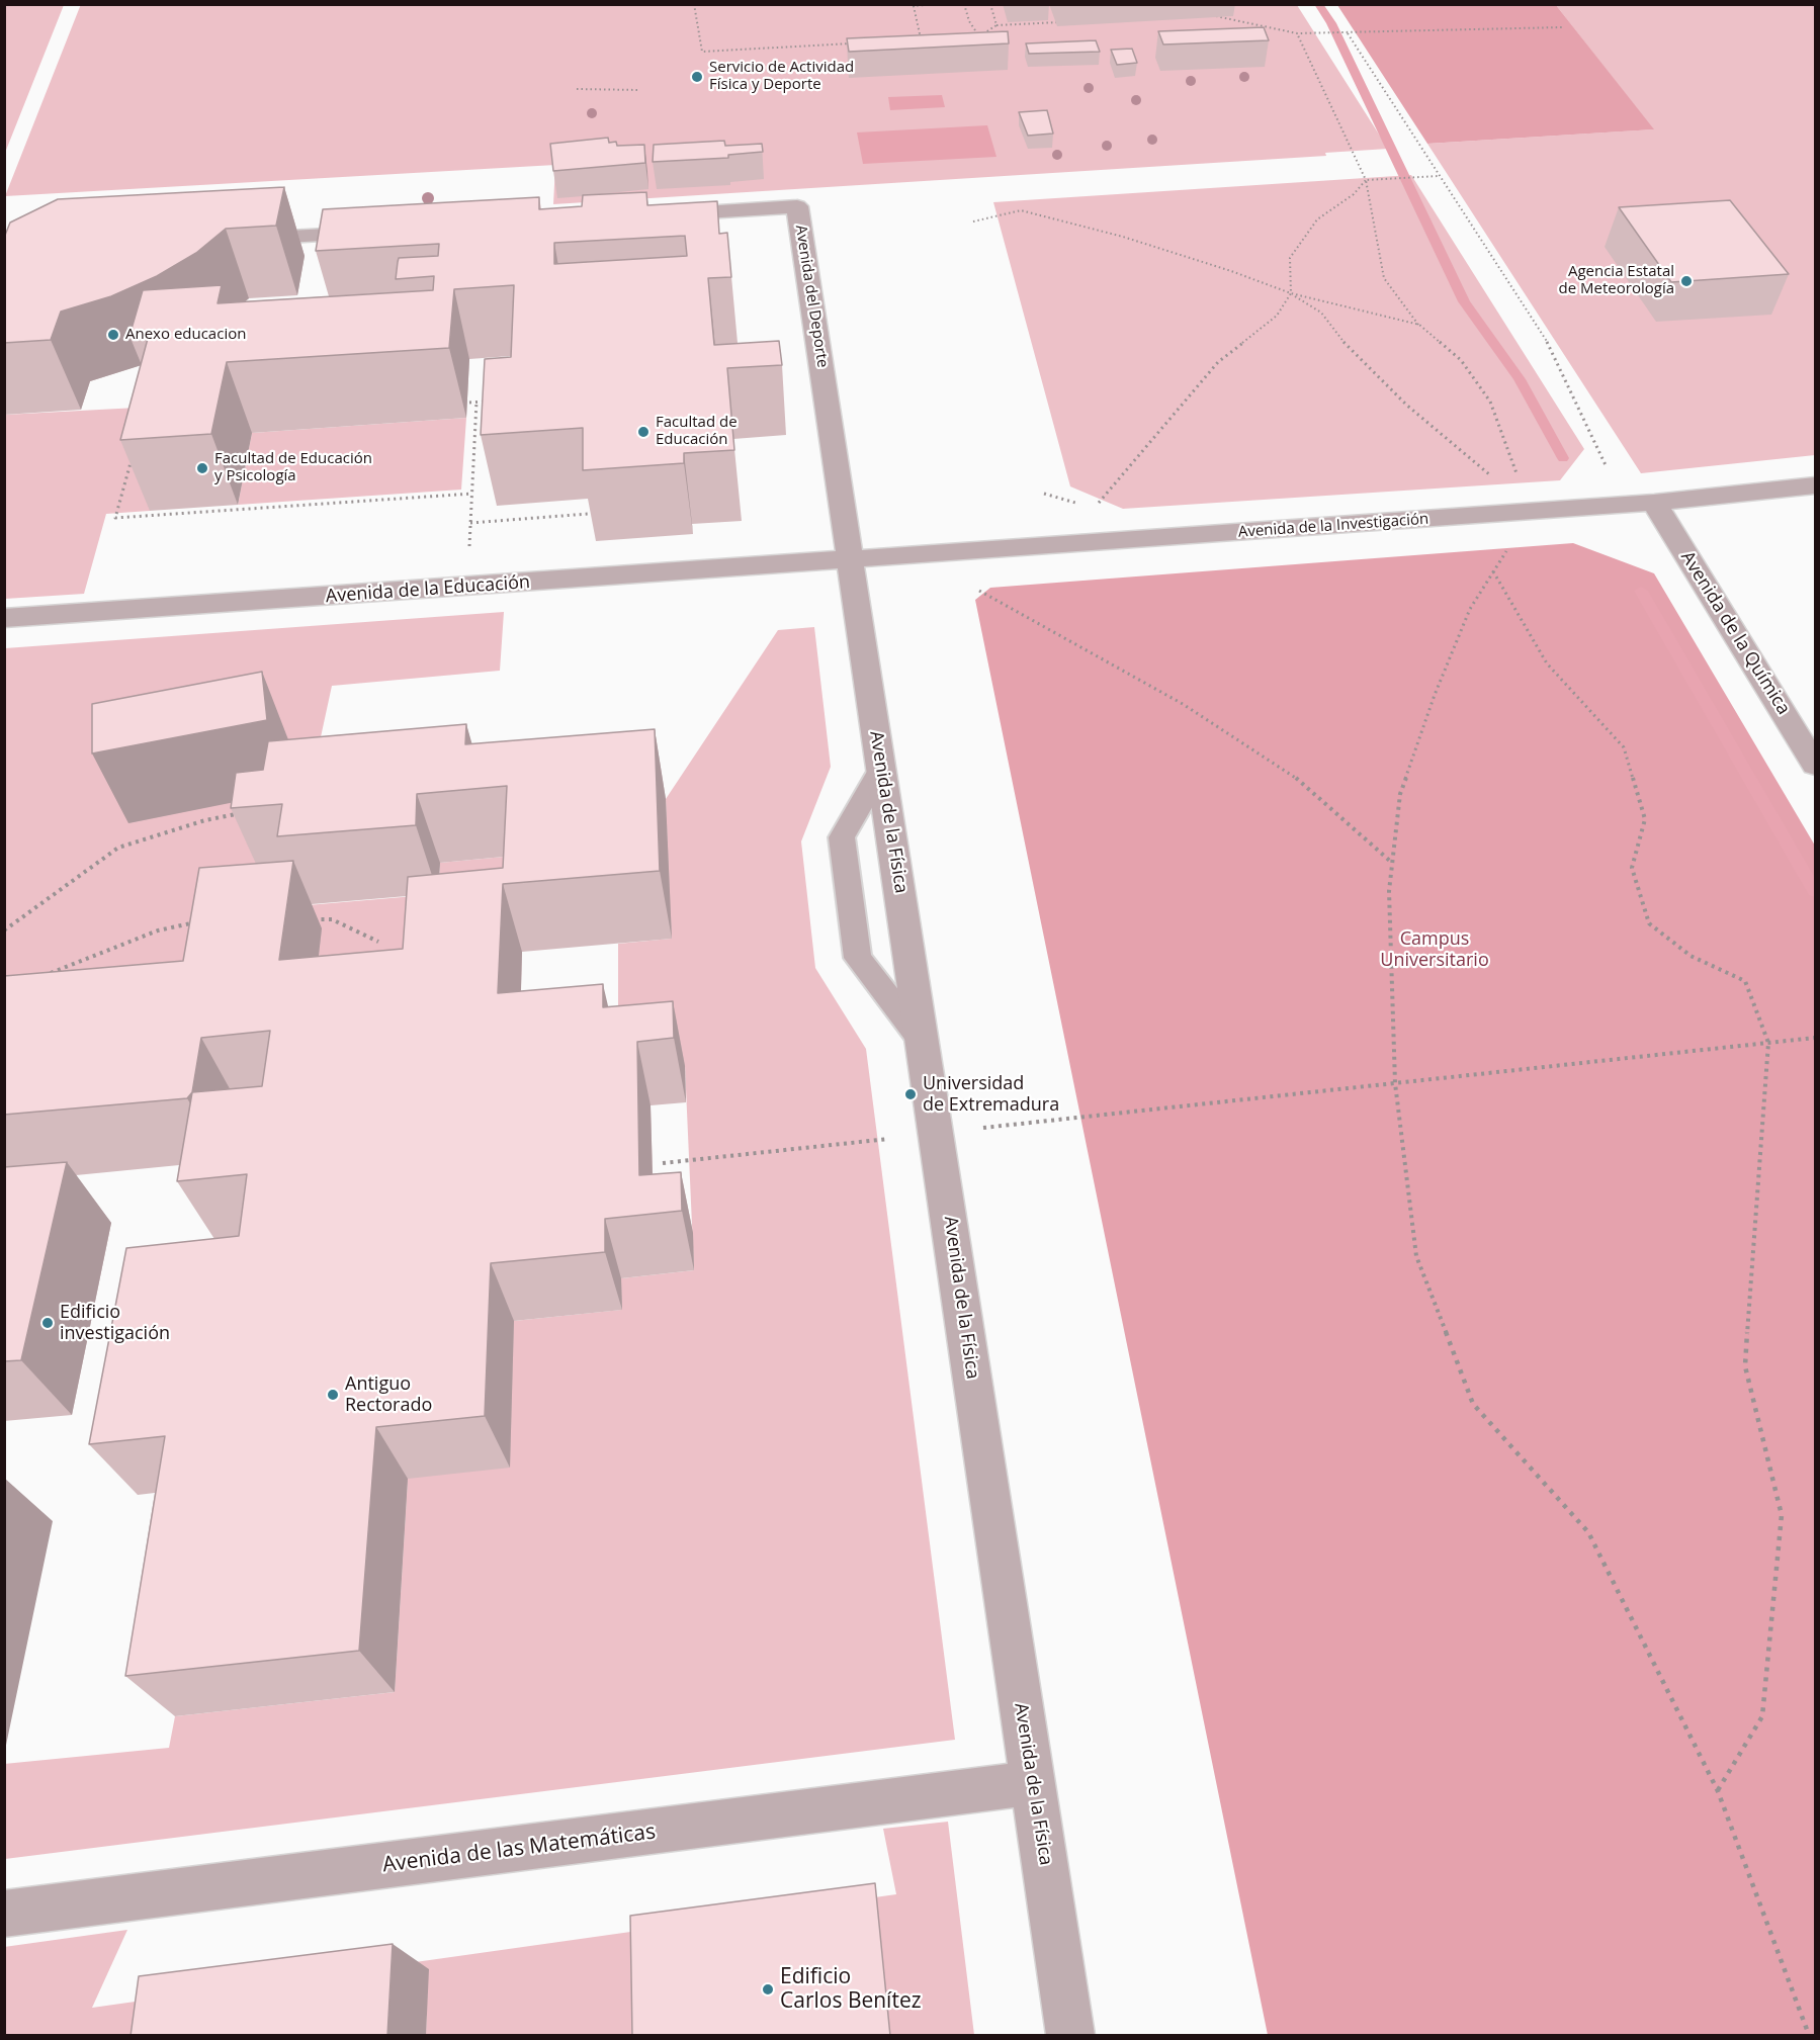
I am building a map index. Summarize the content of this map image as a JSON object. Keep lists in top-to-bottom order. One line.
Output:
{"streets":{"street":["Avenida del Deporte","Avenida de la Investigación","Avenida de la Educación","Avenida de la Química","Avenida de la Física","Avenida de las Matemáticas"]},"crossings":[["Avenida del Deporte","Avenida de la Investigación"],["Avenida del Deporte","Avenida de la Educación"],["Avenida del Deporte","Avenida de la Física"],["Avenida de la Investigación","Avenida de la Educación"],["Avenida de la Investigación","Avenida de la Química"],["Avenida de la Investigación","Avenida de la Física"],["Avenida de la Educación","Avenida de la Física"],["Avenida de la Física","Avenida de las Matemáticas"]],"parks":["Campus Universitario"],"places":["Servicio de Actividad Física y Deporte","Agencia Estatal de Meteorología","Anexo educacion","Facultad de Educación","Facultad de Educación y Psicología","Universidad de Extremadura","Edificio investigación","Antiguo Rectorado","Edificio Carlos Benítez"]}
